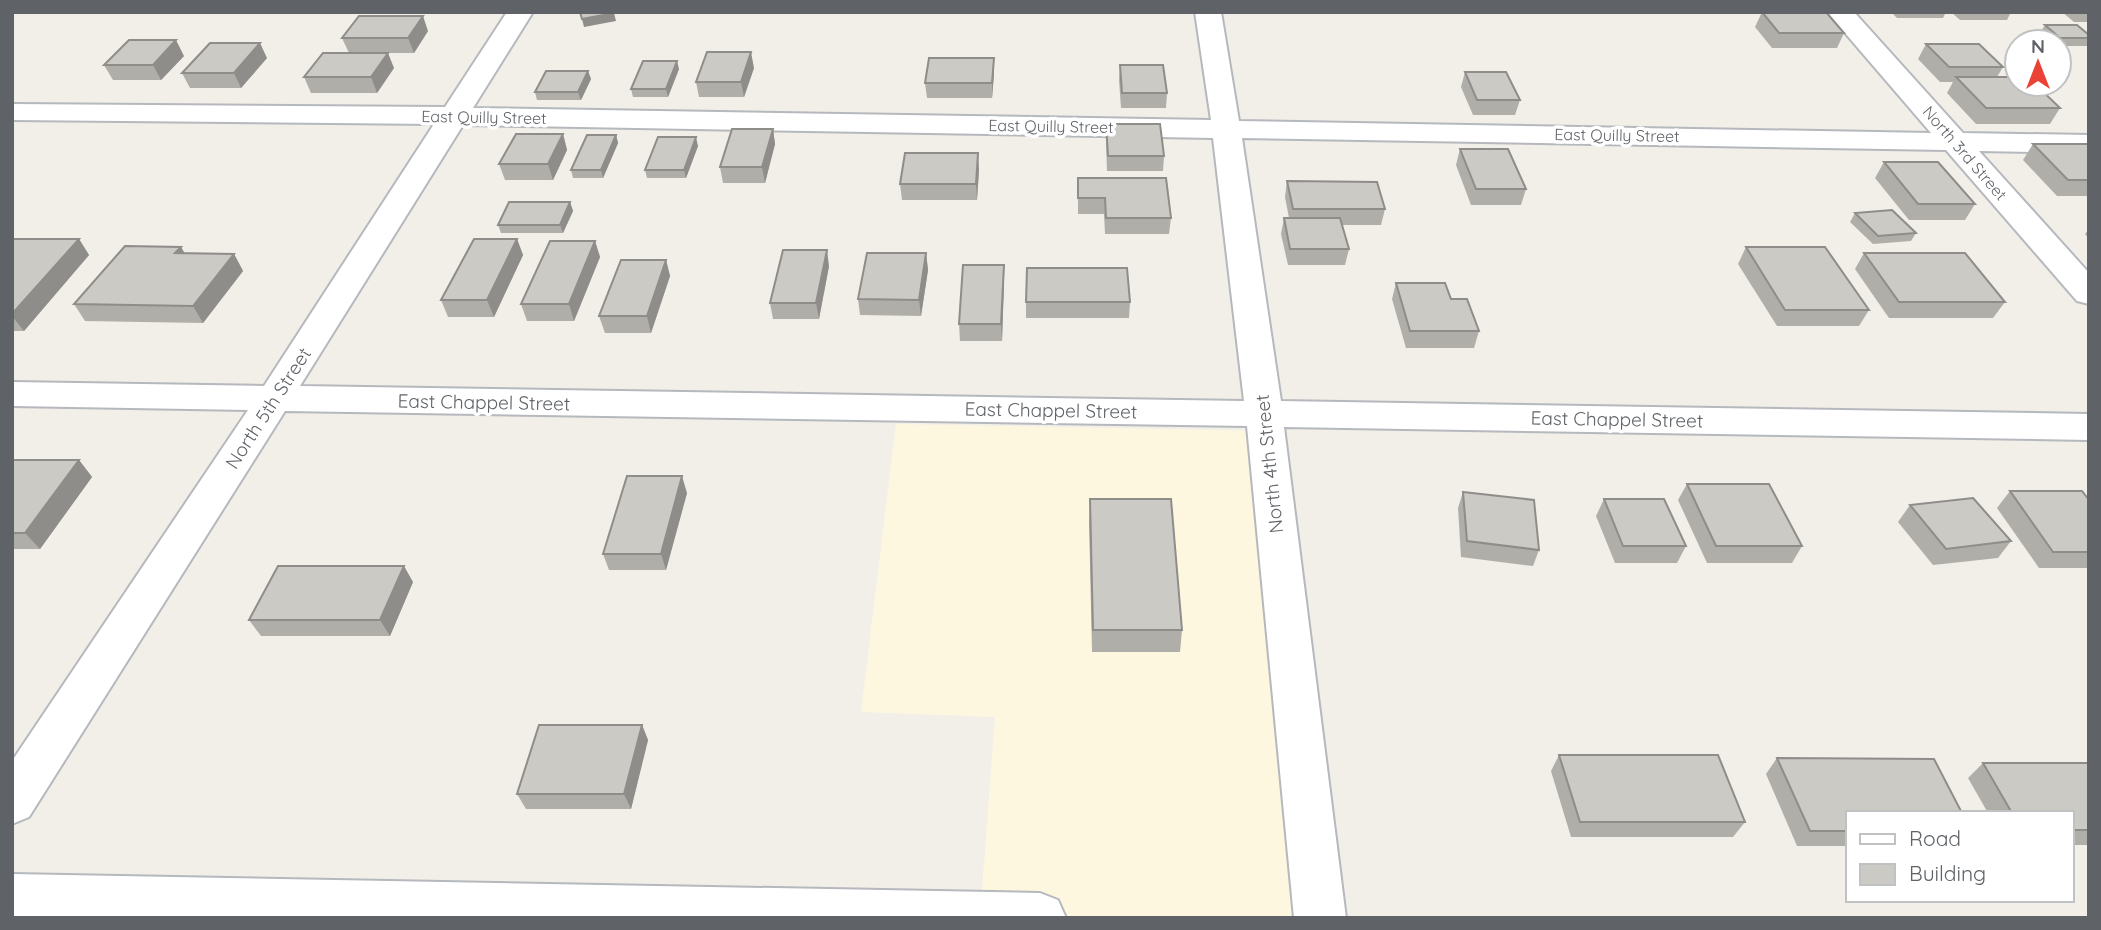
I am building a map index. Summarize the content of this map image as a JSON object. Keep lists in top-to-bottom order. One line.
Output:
{"streets":{"street":["East Quilly Street","North 3rd Street","East Chappel Street","North 5th Street","North 4th Street"]},"crossings":[["East Quilly Street","North 3rd Street"],["East Quilly Street","North 5th Street"],["East Quilly Street","North 4th Street"],["East Chappel Street","North 5th Street"],["East Chappel Street","North 4th Street"]],"legend":["Road","Building"],"north":"top"}
